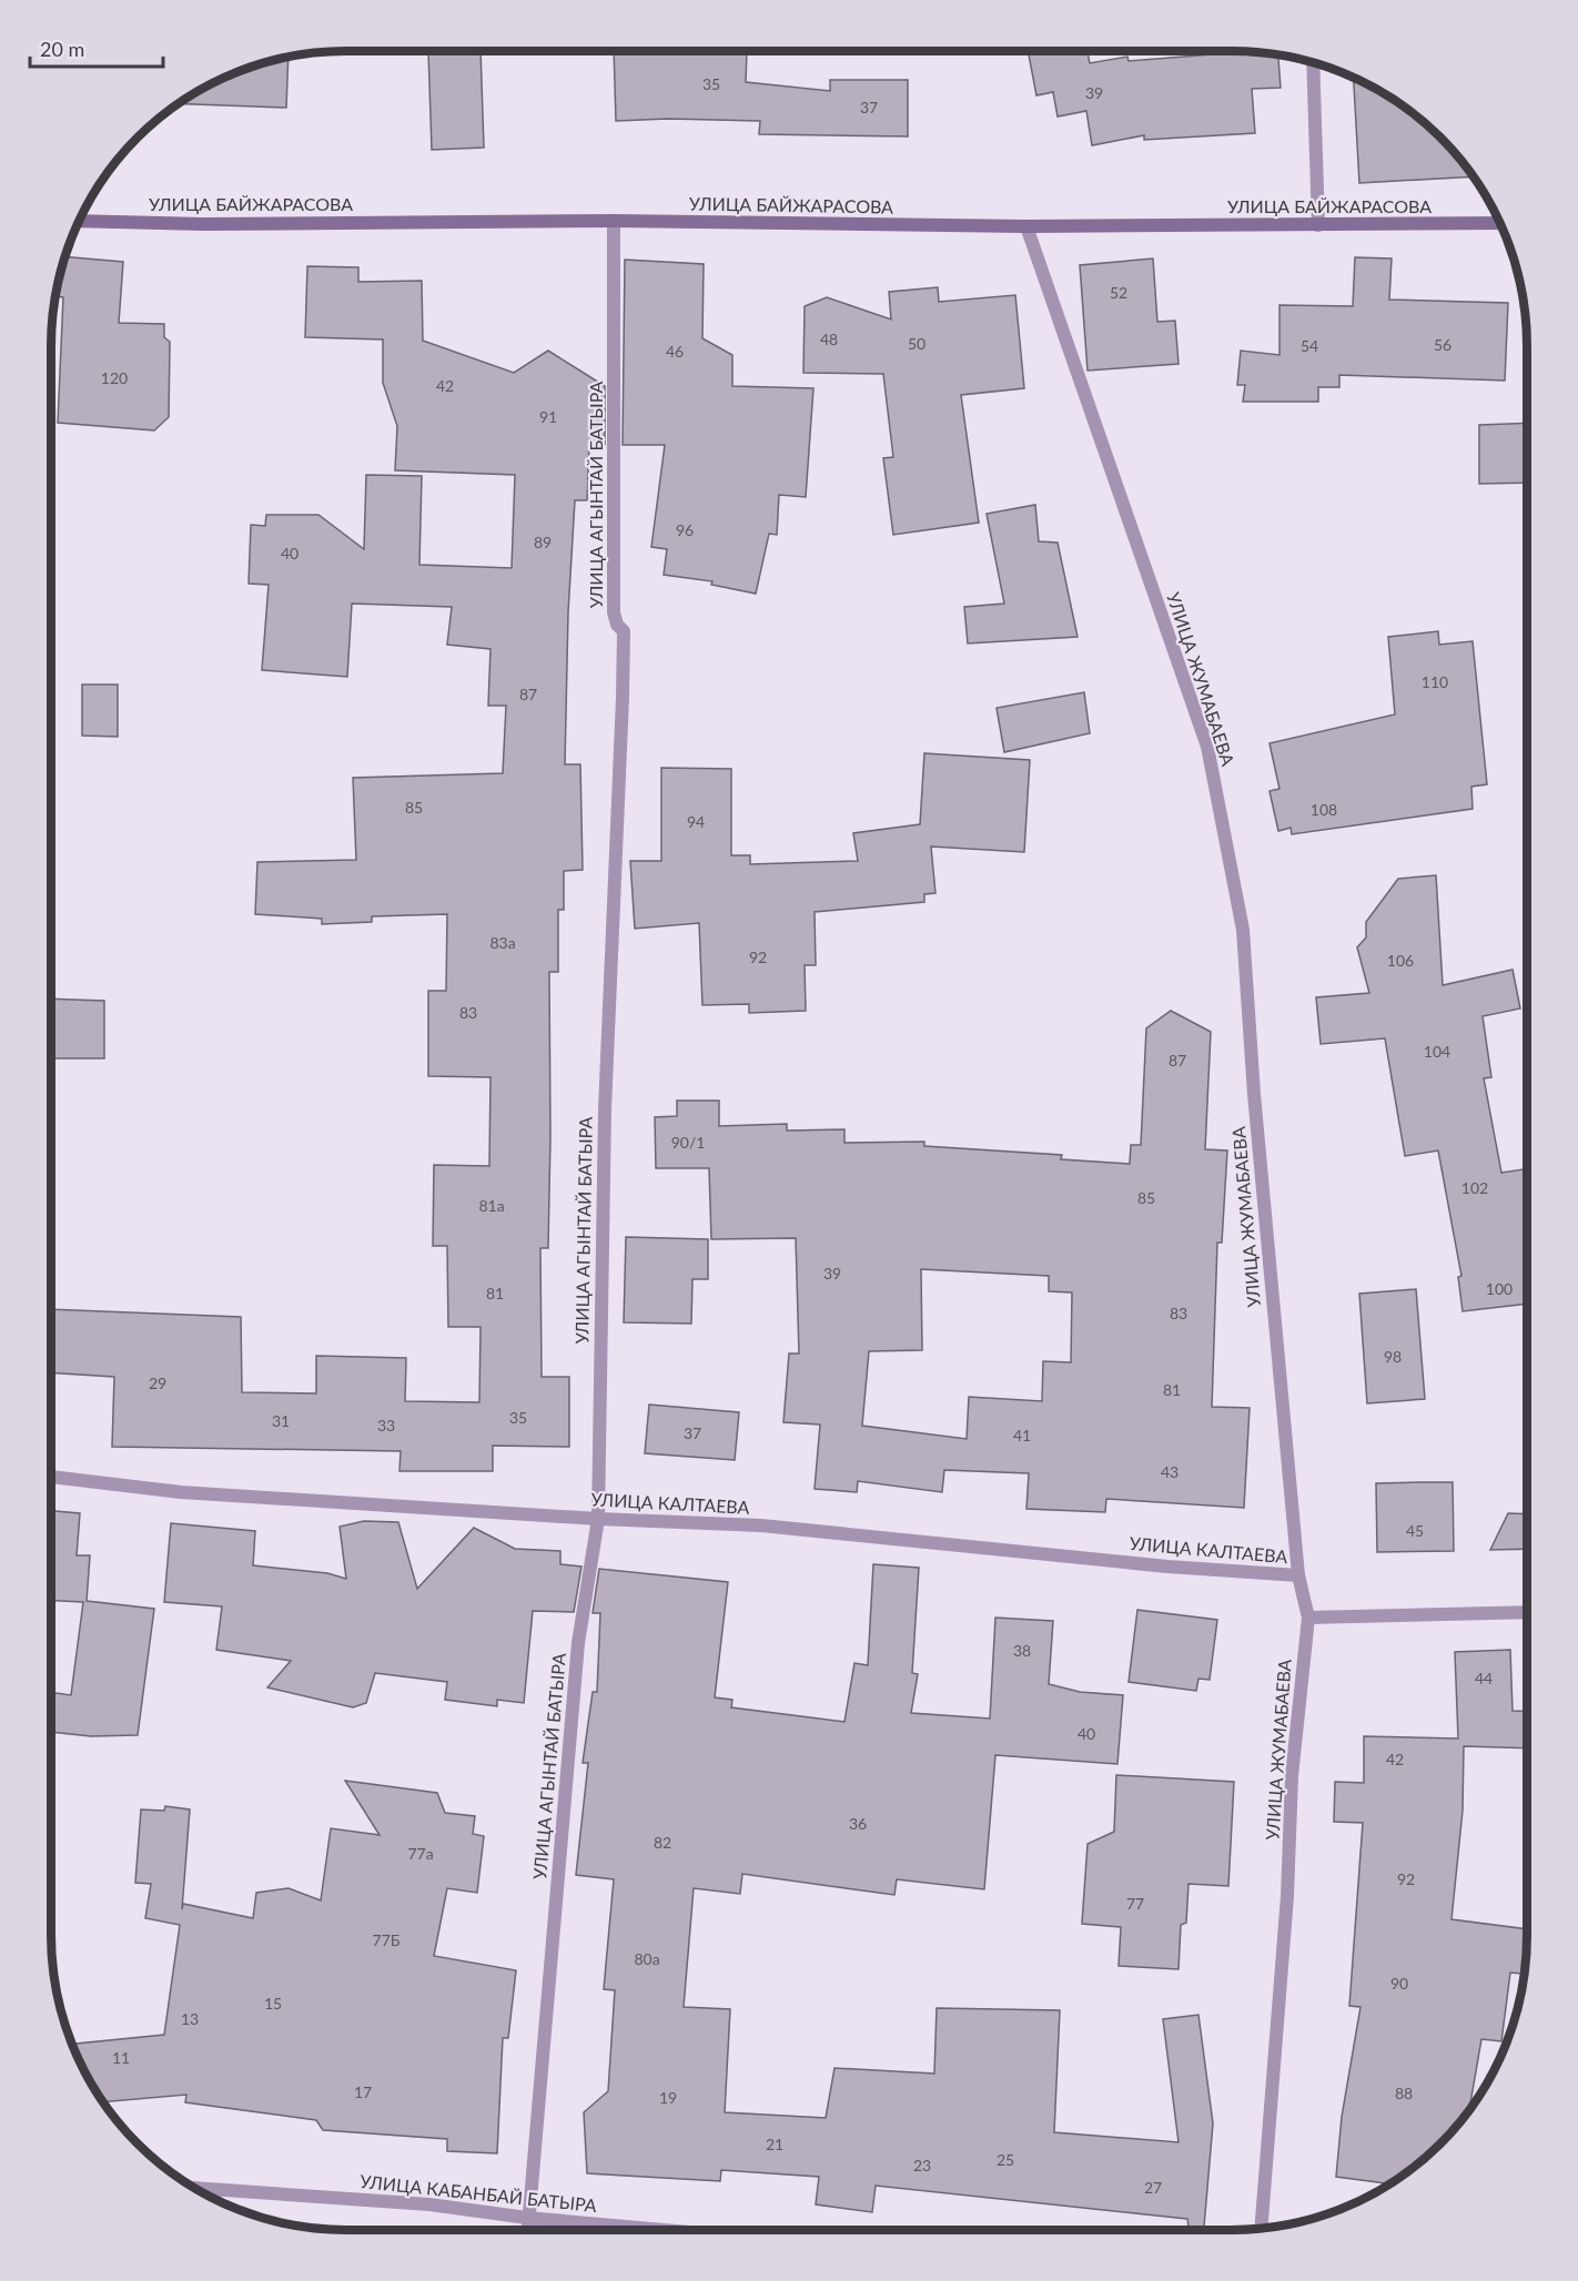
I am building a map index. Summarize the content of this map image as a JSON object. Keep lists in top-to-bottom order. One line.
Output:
{"streets":{"street":["УЛИЦА БАЙЖАРАСОВА","УЛИЦА АГЫНТАЙ БАТЫРА","УЛИЦА ЖУМАБАЕВА","УЛИЦА КАЛТАЕВА","УЛИЦА КАБАНБАЙ БАТЫРА"]},"crossings":[["УЛИЦА БАЙЖАРАСОВА","УЛИЦА АГЫНТАЙ БАТЫРА"],["УЛИЦА БАЙЖАРАСОВА","УЛИЦА ЖУМАБАЕВА"],["УЛИЦА АГЫНТАЙ БАТЫРА","УЛИЦА КАЛТАЕВА"],["УЛИЦА АГЫНТАЙ БАТЫРА","УЛИЦА КАБАНБАЙ БАТЫРА"],["УЛИЦА ЖУМАБАЕВА","УЛИЦА КАЛТАЕВА"]],"house_numbers":["35","39","37","52","48","50","56","54","46","120","42","91","96","89","40","110","87","85","108","94","83а","92","106","83","104","87","90/1","102","85","81а","39","100","81","83","98","29","81","35","31","33","37","41","43","45","38","44","40","42","36","82","77а","92","77","77Б","80а","90","15","13","11","17","88","19","21","25","23","27"],"scale_bar":"20 m"}
